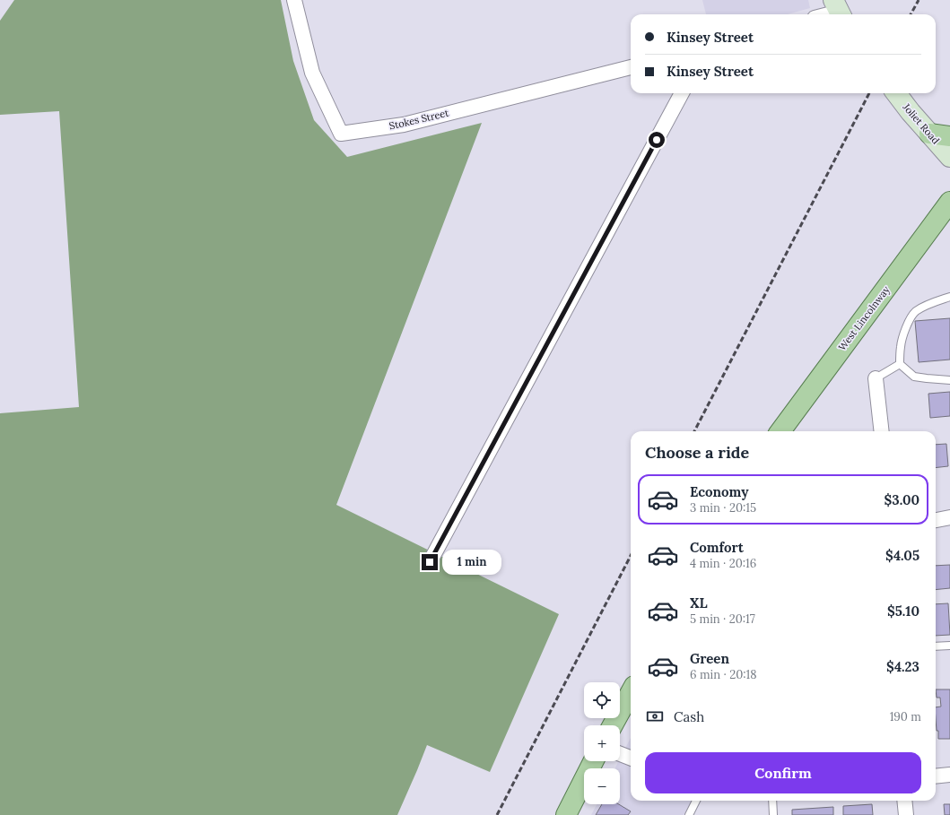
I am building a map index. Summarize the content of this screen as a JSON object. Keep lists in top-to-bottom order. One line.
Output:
{"streets":{"main road":["Joliet Road","West Lincolnway"],"street":["Stokes Street"]},"page":{"banner":["Kinsey Street","Kinsey Street"],"heading":"Choose a ride","list":[{"name":"Economy","note":"3 min · 20:15","value":"$3.00"},{"name":"Comfort","note":"4 min · 20:16","value":"$4.05"},{"name":"XL","note":"5 min · 20:17","value":"$5.10"},{"name":"Green","note":"6 min · 20:18","value":"$4.23"}],"bubble":"1 min","map_buttons":["+","−"],"pay":["Cash","190 m"],"buttons":"Confirm"}}
